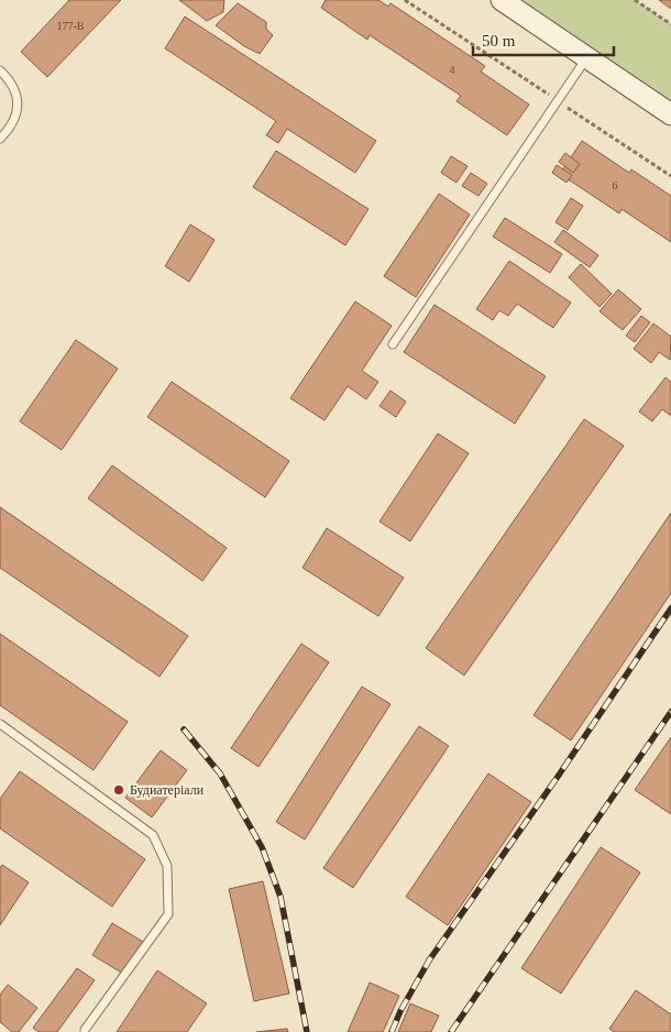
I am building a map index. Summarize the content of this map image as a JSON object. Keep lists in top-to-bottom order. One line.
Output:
{"places":["Будиатеріали"],"house_numbers":["177-В","4","6"],"scale_bar":"50 m"}
